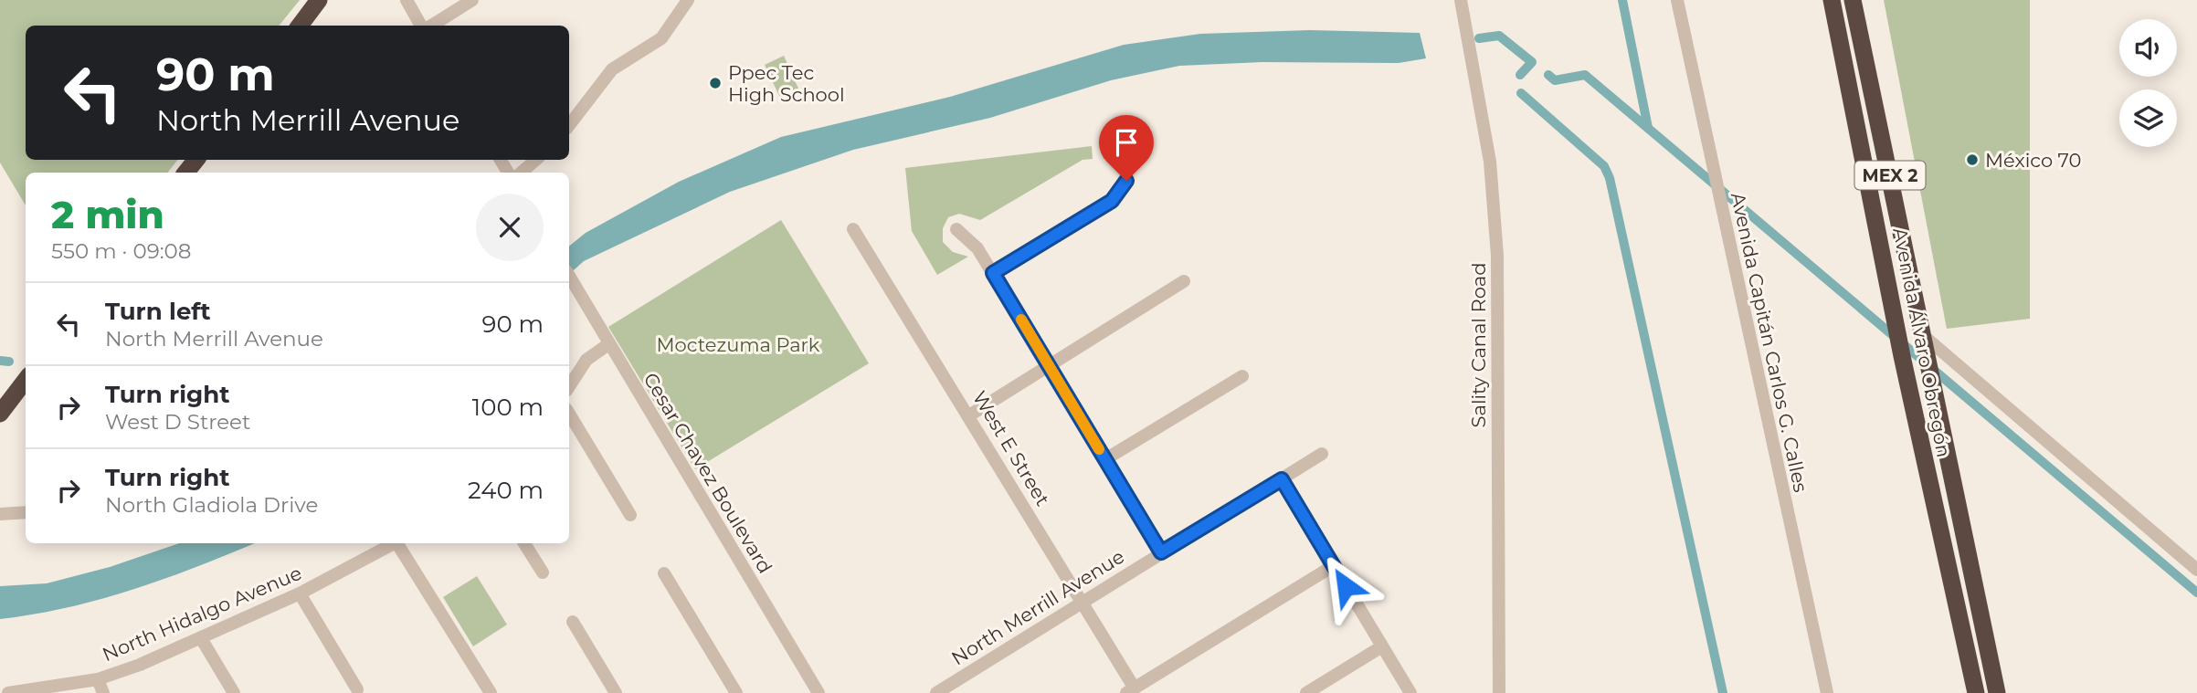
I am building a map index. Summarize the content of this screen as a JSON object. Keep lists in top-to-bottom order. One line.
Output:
{"streets":{"highway":["MEX 2","Avenida Álvaro Obregón"],"street":["Avenida Capitán Carlos G. Calles","Sality Canal Road","West E Street","Cesar Chavez Boulevard","North Merrill Avenue","North Hidalgo Avenue"]},"crossings":[["West E Street","North Merrill Avenue"]],"parks":["Moctezuma Park"],"places":["Ppec Tec High School","México 70"],"page":{"turn":["90 m","North Merrill Avenue"],"heading":["2 min","550 m · 09:08"],"list":[{"name":"Turn left","note":"North Merrill Avenue","value":"90 m"},{"name":"Turn right","note":"West D Street","value":"100 m"},{"name":"Turn right","note":"North Gladiola Drive","value":"240 m"}]}}
